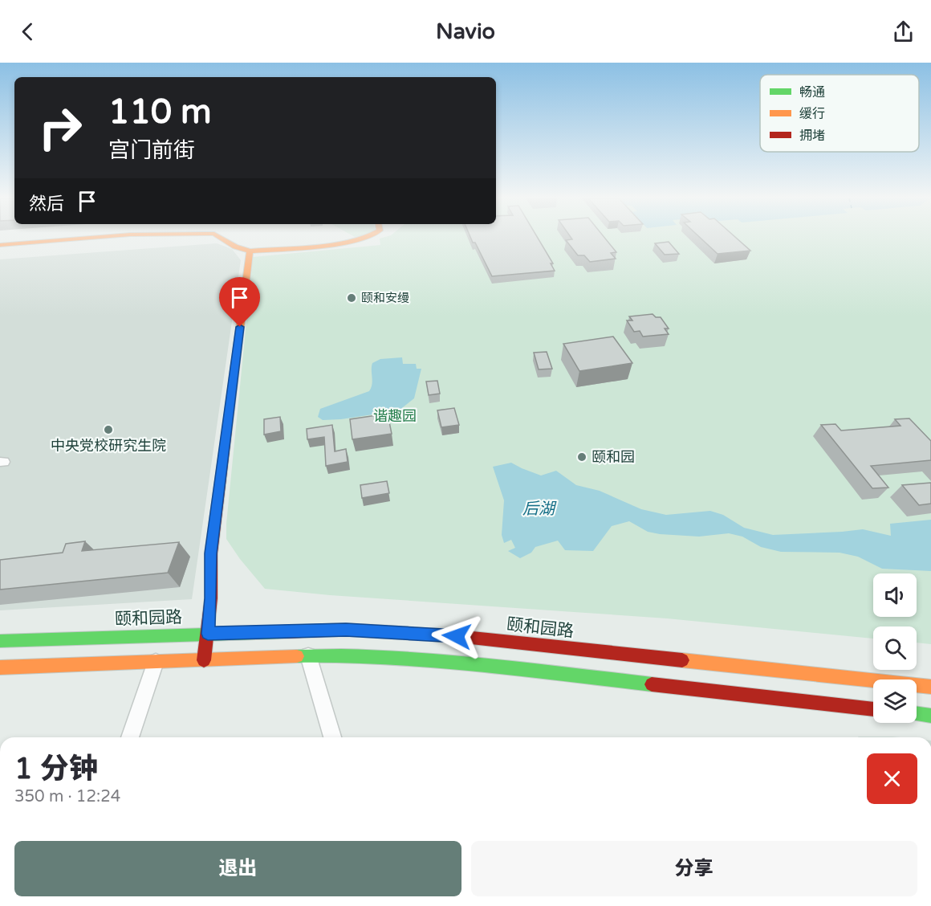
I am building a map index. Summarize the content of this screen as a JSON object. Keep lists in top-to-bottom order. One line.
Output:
{"streets":{"street":["颐和园路"]},"water":["后湖"],"parks":["谐趣园"],"places":["颐和安缦","中央党校研究生院","颐和园"],"legend":["畅通","缓行","拥堵"],"page":{"header":"Navio","turn":["110 m","宫门前街"],"then":"然后","heading":["1 分钟","350 m · 12:24"],"buttons":["退出","分享"]}}
